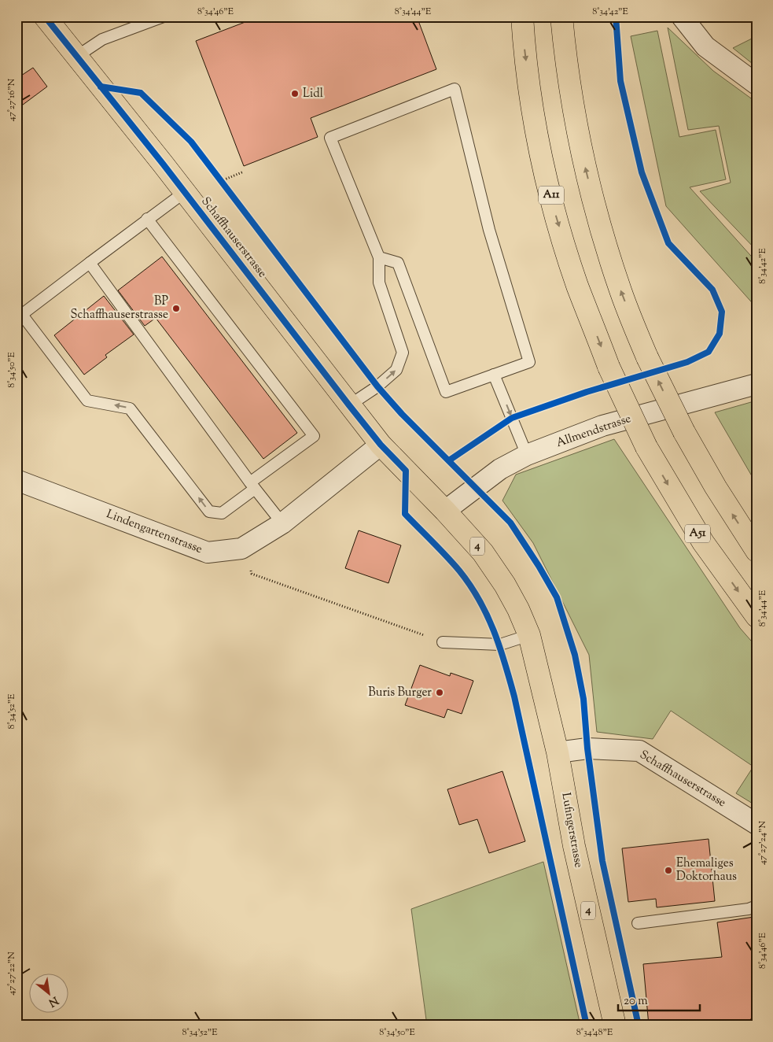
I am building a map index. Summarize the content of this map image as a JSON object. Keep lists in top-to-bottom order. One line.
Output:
{"streets":{"main road":["A11","Schaffhauserstrasse","A51","4","Lufingerstrasse"],"street":["Allmendstrasse","Lindengartenstrasse"]},"crossings":[["A11","A51"],["Schaffhauserstrasse","Allmendstrasse"],["Schaffhauserstrasse","Lindengartenstrasse"],["Schaffhauserstrasse","Lufingerstrasse"]],"places":["Lidl","BP Schaffhauserstrasse","Buris Burger","Ehemaliges Doktorhaus"],"scale_bar":"20 m","north":"bottom right","coordinates":["8°34'46\"E","8°34'44\"E","8°34'42\"E","47°27'16\"N","8°34'50\"E","8°34'52\"E","47°27'24\"N","47°27'22\"N","8°34'48\"E"]}
